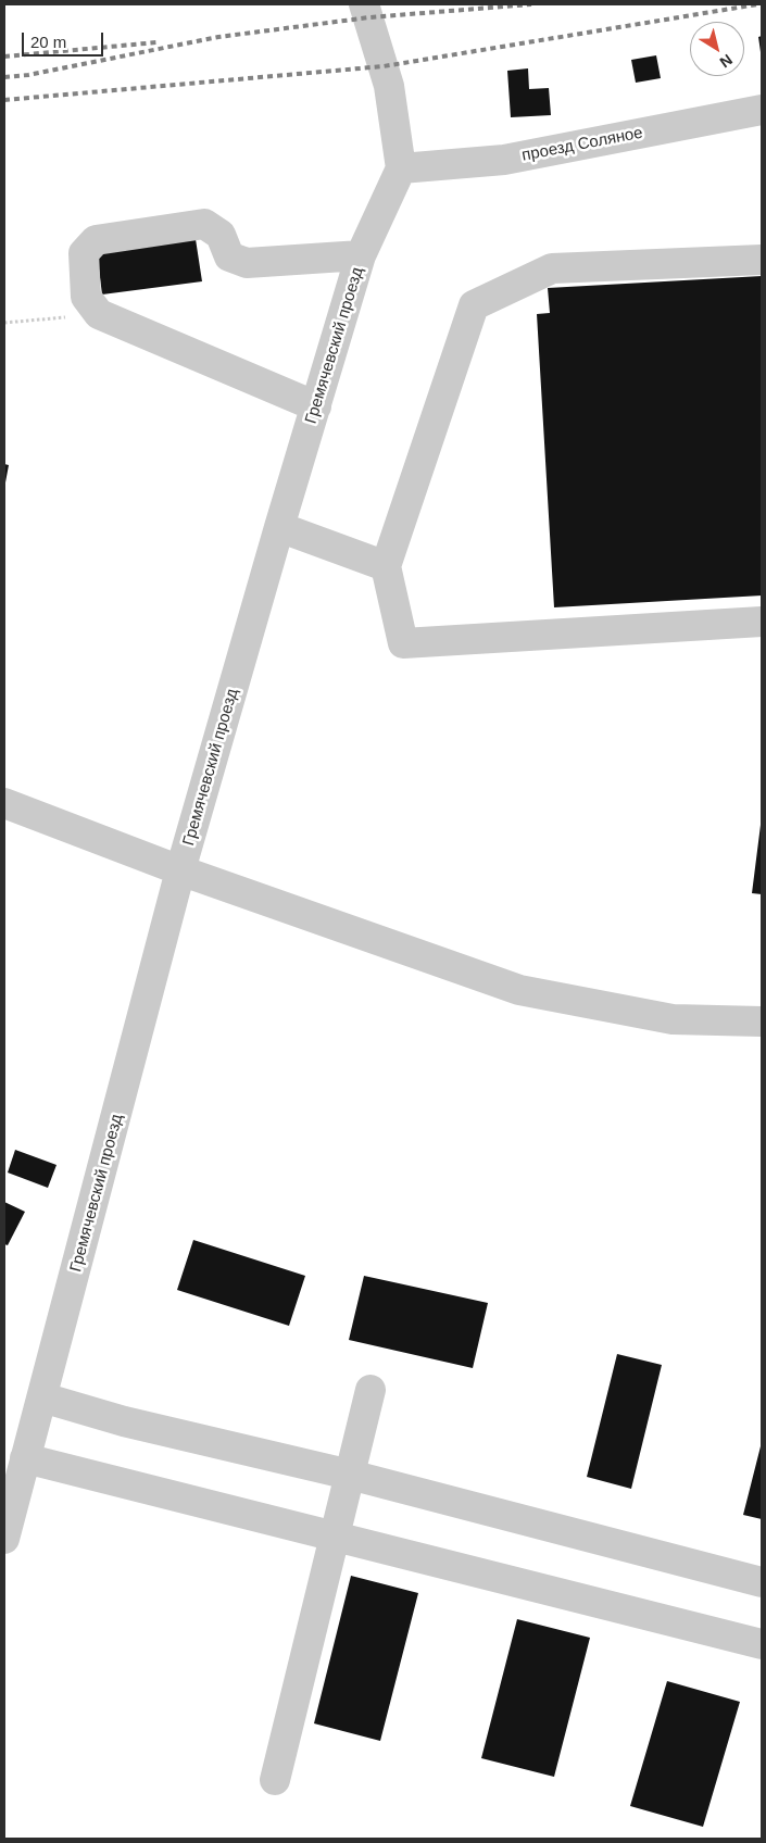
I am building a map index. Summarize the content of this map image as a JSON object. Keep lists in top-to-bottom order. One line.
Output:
{"streets":{"street":["проезд Соляное","Гремячевский проезд"]},"crossings":[["проезд Соляное","Гремячевский проезд"]],"scale_bar":"20 m","north":"bottom right"}
